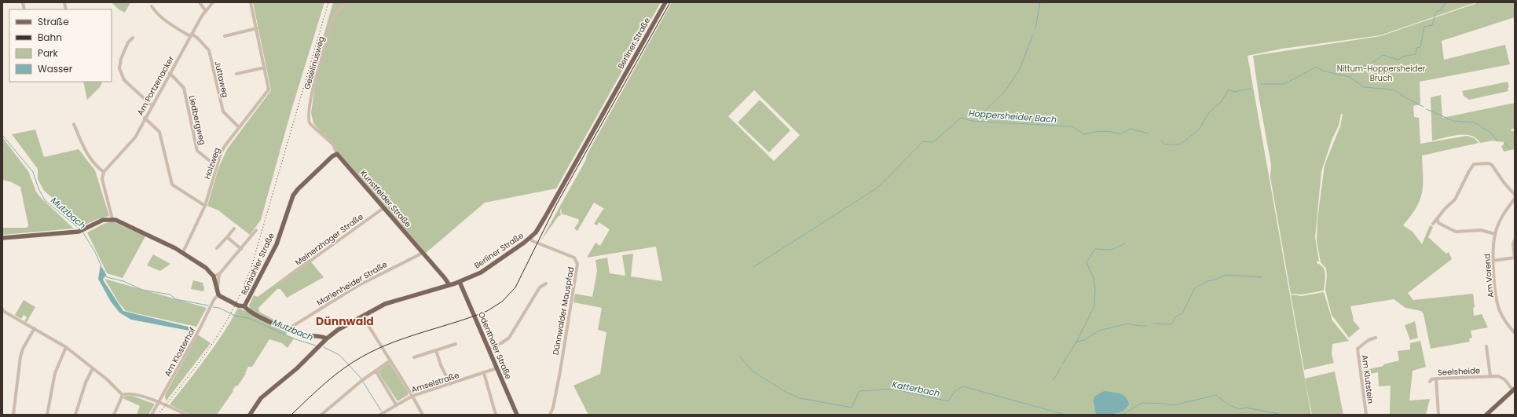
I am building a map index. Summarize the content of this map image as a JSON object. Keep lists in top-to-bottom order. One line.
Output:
{"streets":{"main road":["Berliner Straße","Kunstfelder Straße","Rönsahler Straße","Odenthaler Straße"],"street":["Geselinusweg","Juttaweg","Am Portzenacker","Liedbergweg","Holzweg","Meinerzhager Straße","Am Vorend","Marienheider Straße","Dünnwalder Mauspfad","Am Klosterhof","Seelsheide","Am Klutstein","Amselstraße"]},"crossings":[["Berliner Straße","Kunstfelder Straße"],["Berliner Straße","Dünnwalder Mauspfad"],["Berliner Straße","Odenthaler Straße"],["Geselinusweg","Kunstfelder Straße"],["Juttaweg","Am Portzenacker"],["Juttaweg","Holzweg"],["Am Portzenacker","Liedbergweg"],["Liedbergweg","Holzweg"],["Kunstfelder Straße","Meinerzhager Straße"],["Kunstfelder Straße","Rönsahler Straße"],["Kunstfelder Straße","Marienheider Straße"],["Odenthaler Straße","Amselstraße"]],"districts":["Dünnwald"],"water":["Hoppersheider Bach","Mutzbach","Katterbach"],"parks":["Nittum-Hoppersheider Bruch"],"legend":["Straße","Bahn","Park","Wasser"]}
